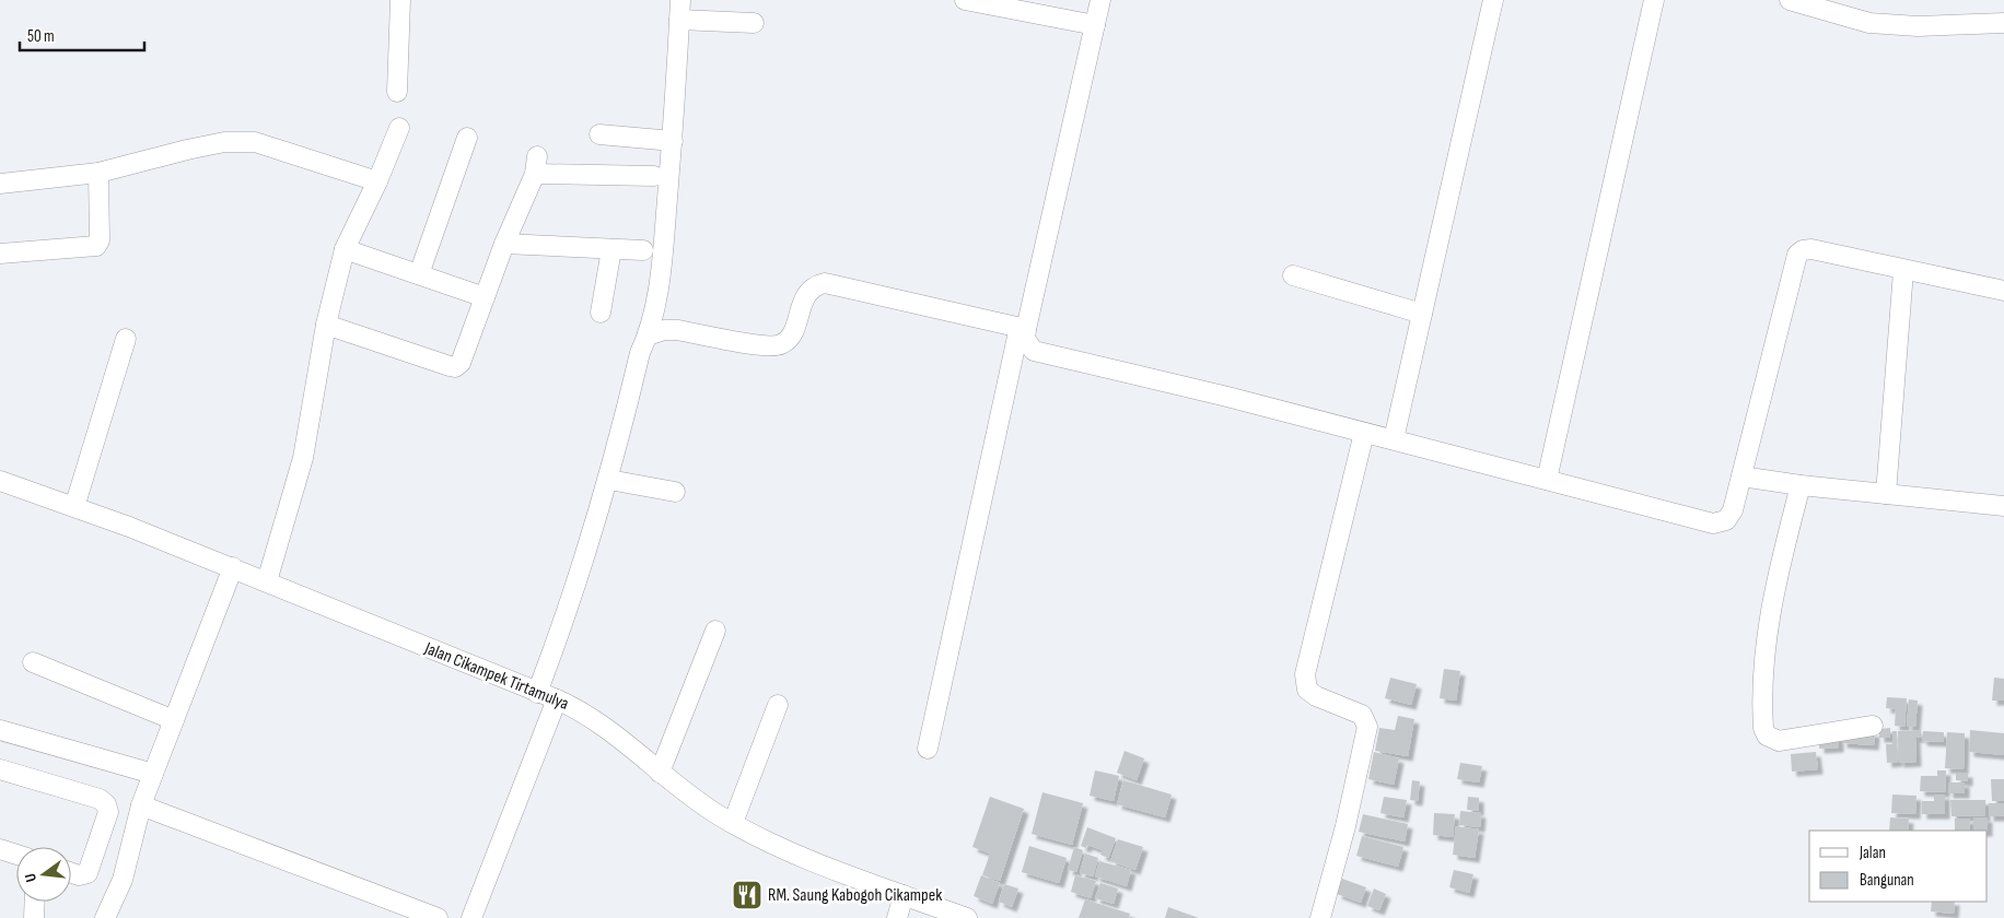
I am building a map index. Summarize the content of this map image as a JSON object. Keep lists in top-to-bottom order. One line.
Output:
{"streets":{"street":["Jalan Cikampek Tirtamulya"]},"places":{"restaurant":["RM. Saung Kabogoh Cikampek"]},"legend":["Jalan","Bangunan"],"scale_bar":"50 m","north":"left"}
